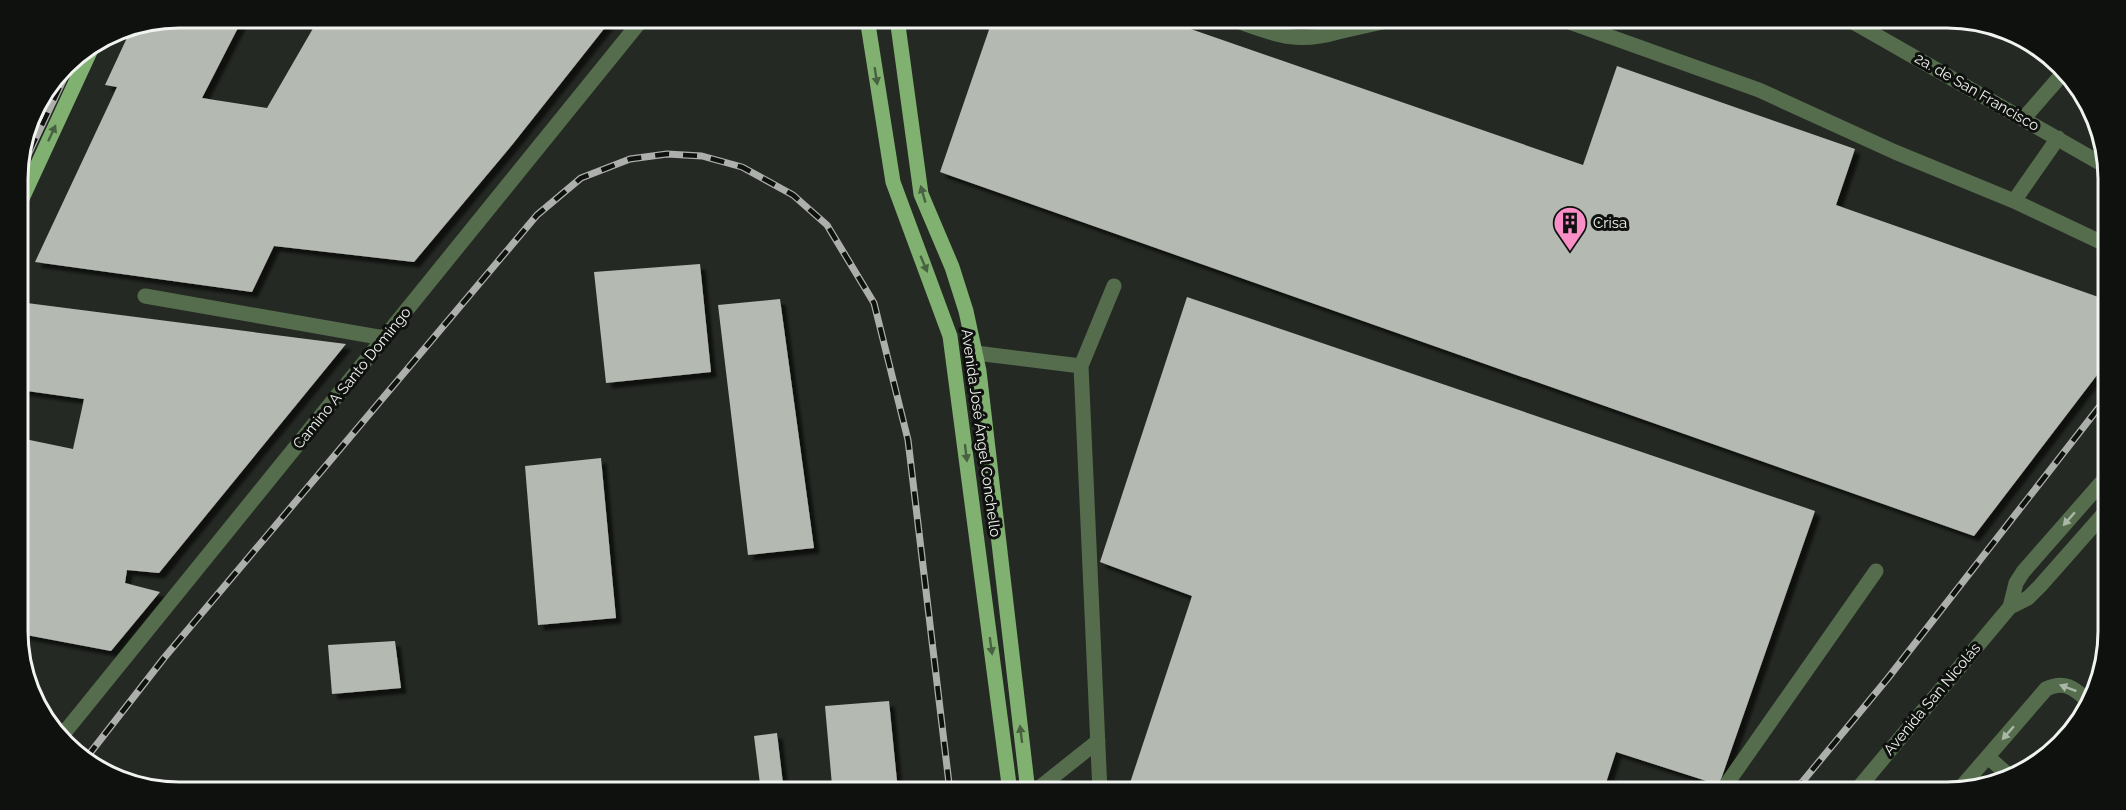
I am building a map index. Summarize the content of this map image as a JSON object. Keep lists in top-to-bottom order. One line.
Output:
{"streets":{"main road":["Avenida José Ángel Conchello"],"street":["2a. de San Francisco","Camino A Santo Domingo","Avenida San Nicolás"]},"places":{"building":["Crisa"]}}
